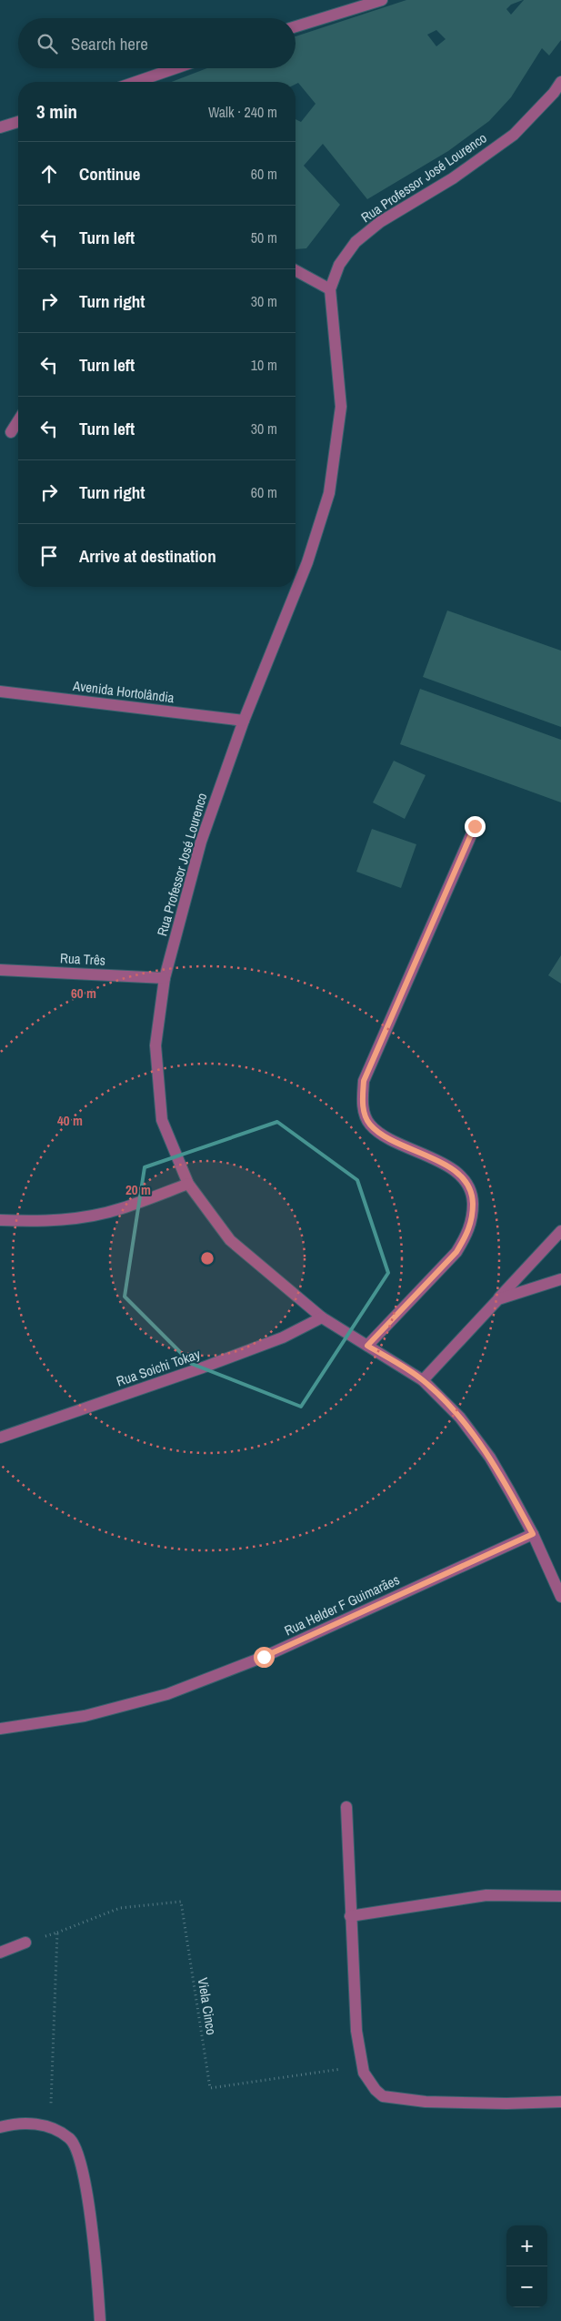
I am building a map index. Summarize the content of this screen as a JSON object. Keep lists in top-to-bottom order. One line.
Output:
{"streets":{"street":["Rua Professor José Lourenco","Avenida Hortolândia","Rua Três","Rua Soichi Tokay","Rua Helder F Guimarães"],"path":["Viela Cinco"]},"crossings":[["Rua Professor José Lourenco","Avenida Hortolândia"],["Rua Professor José Lourenco","Rua Três"],["Rua Professor José Lourenco","Rua Soichi Tokay"],["Rua Professor José Lourenco","Rua Helder F Guimarães"]],"page":{"search":"Search here","heading":["3 min","Walk · 240 m"],"list":[["Continue","60 m"],["Turn left","50 m"],["Turn right","30 m"],["Turn left","10 m"],["Turn left","30 m"],["Turn right","60 m"],"Arrive at destination"],"map_buttons":["+","−"]},"rings":["60 m","40 m","20 m"]}
